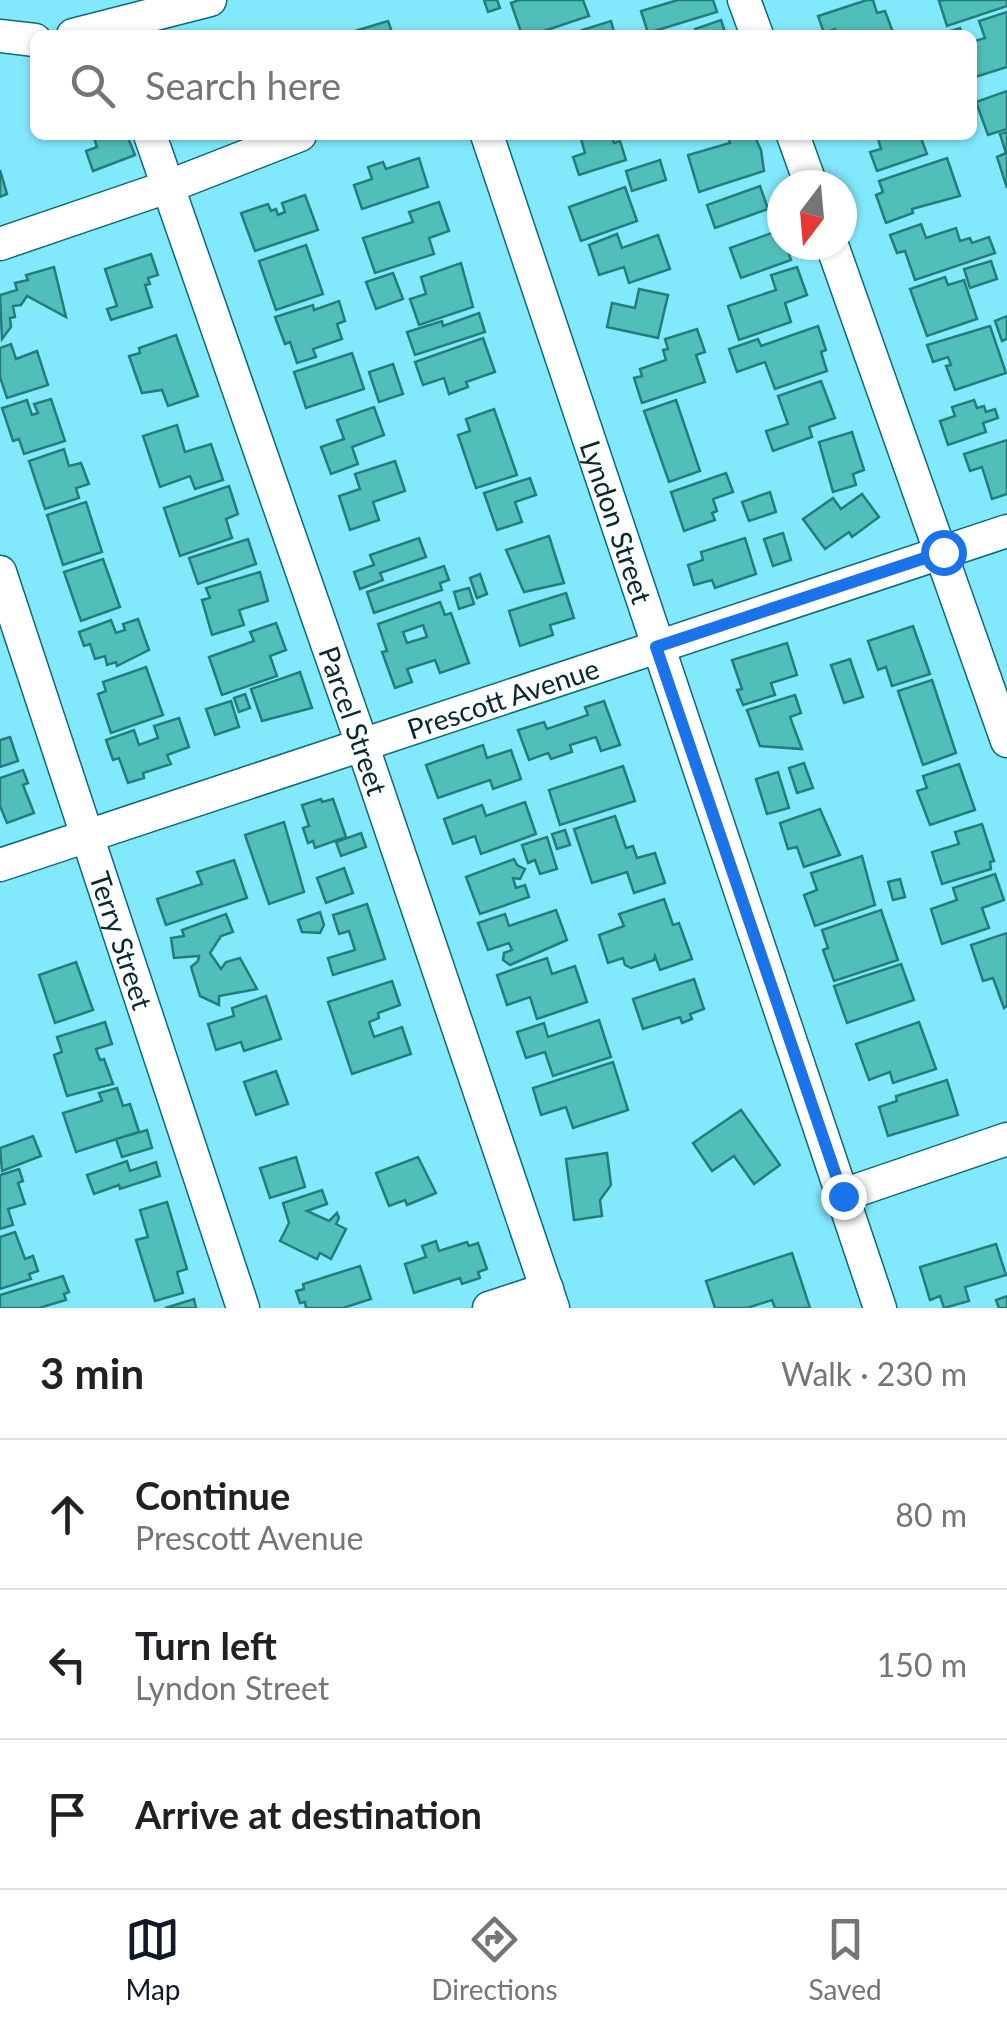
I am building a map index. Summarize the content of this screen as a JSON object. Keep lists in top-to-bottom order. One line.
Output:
{"streets":{"street":["Lyndon Street","Prescott Avenue","Parcel Street","Terry Street"]},"crossings":[["Lyndon Street","Prescott Avenue"],["Prescott Avenue","Parcel Street"],["Prescott Avenue","Terry Street"]],"north":"bottom","page":{"search":"Search here","heading":["3 min","Walk · 230 m"],"list":[["Continue","Prescott Avenue","80 m"],["Turn left","Lyndon Street","150 m"],"Arrive at destination"],"nav":["Map","Directions","Saved"]}}
